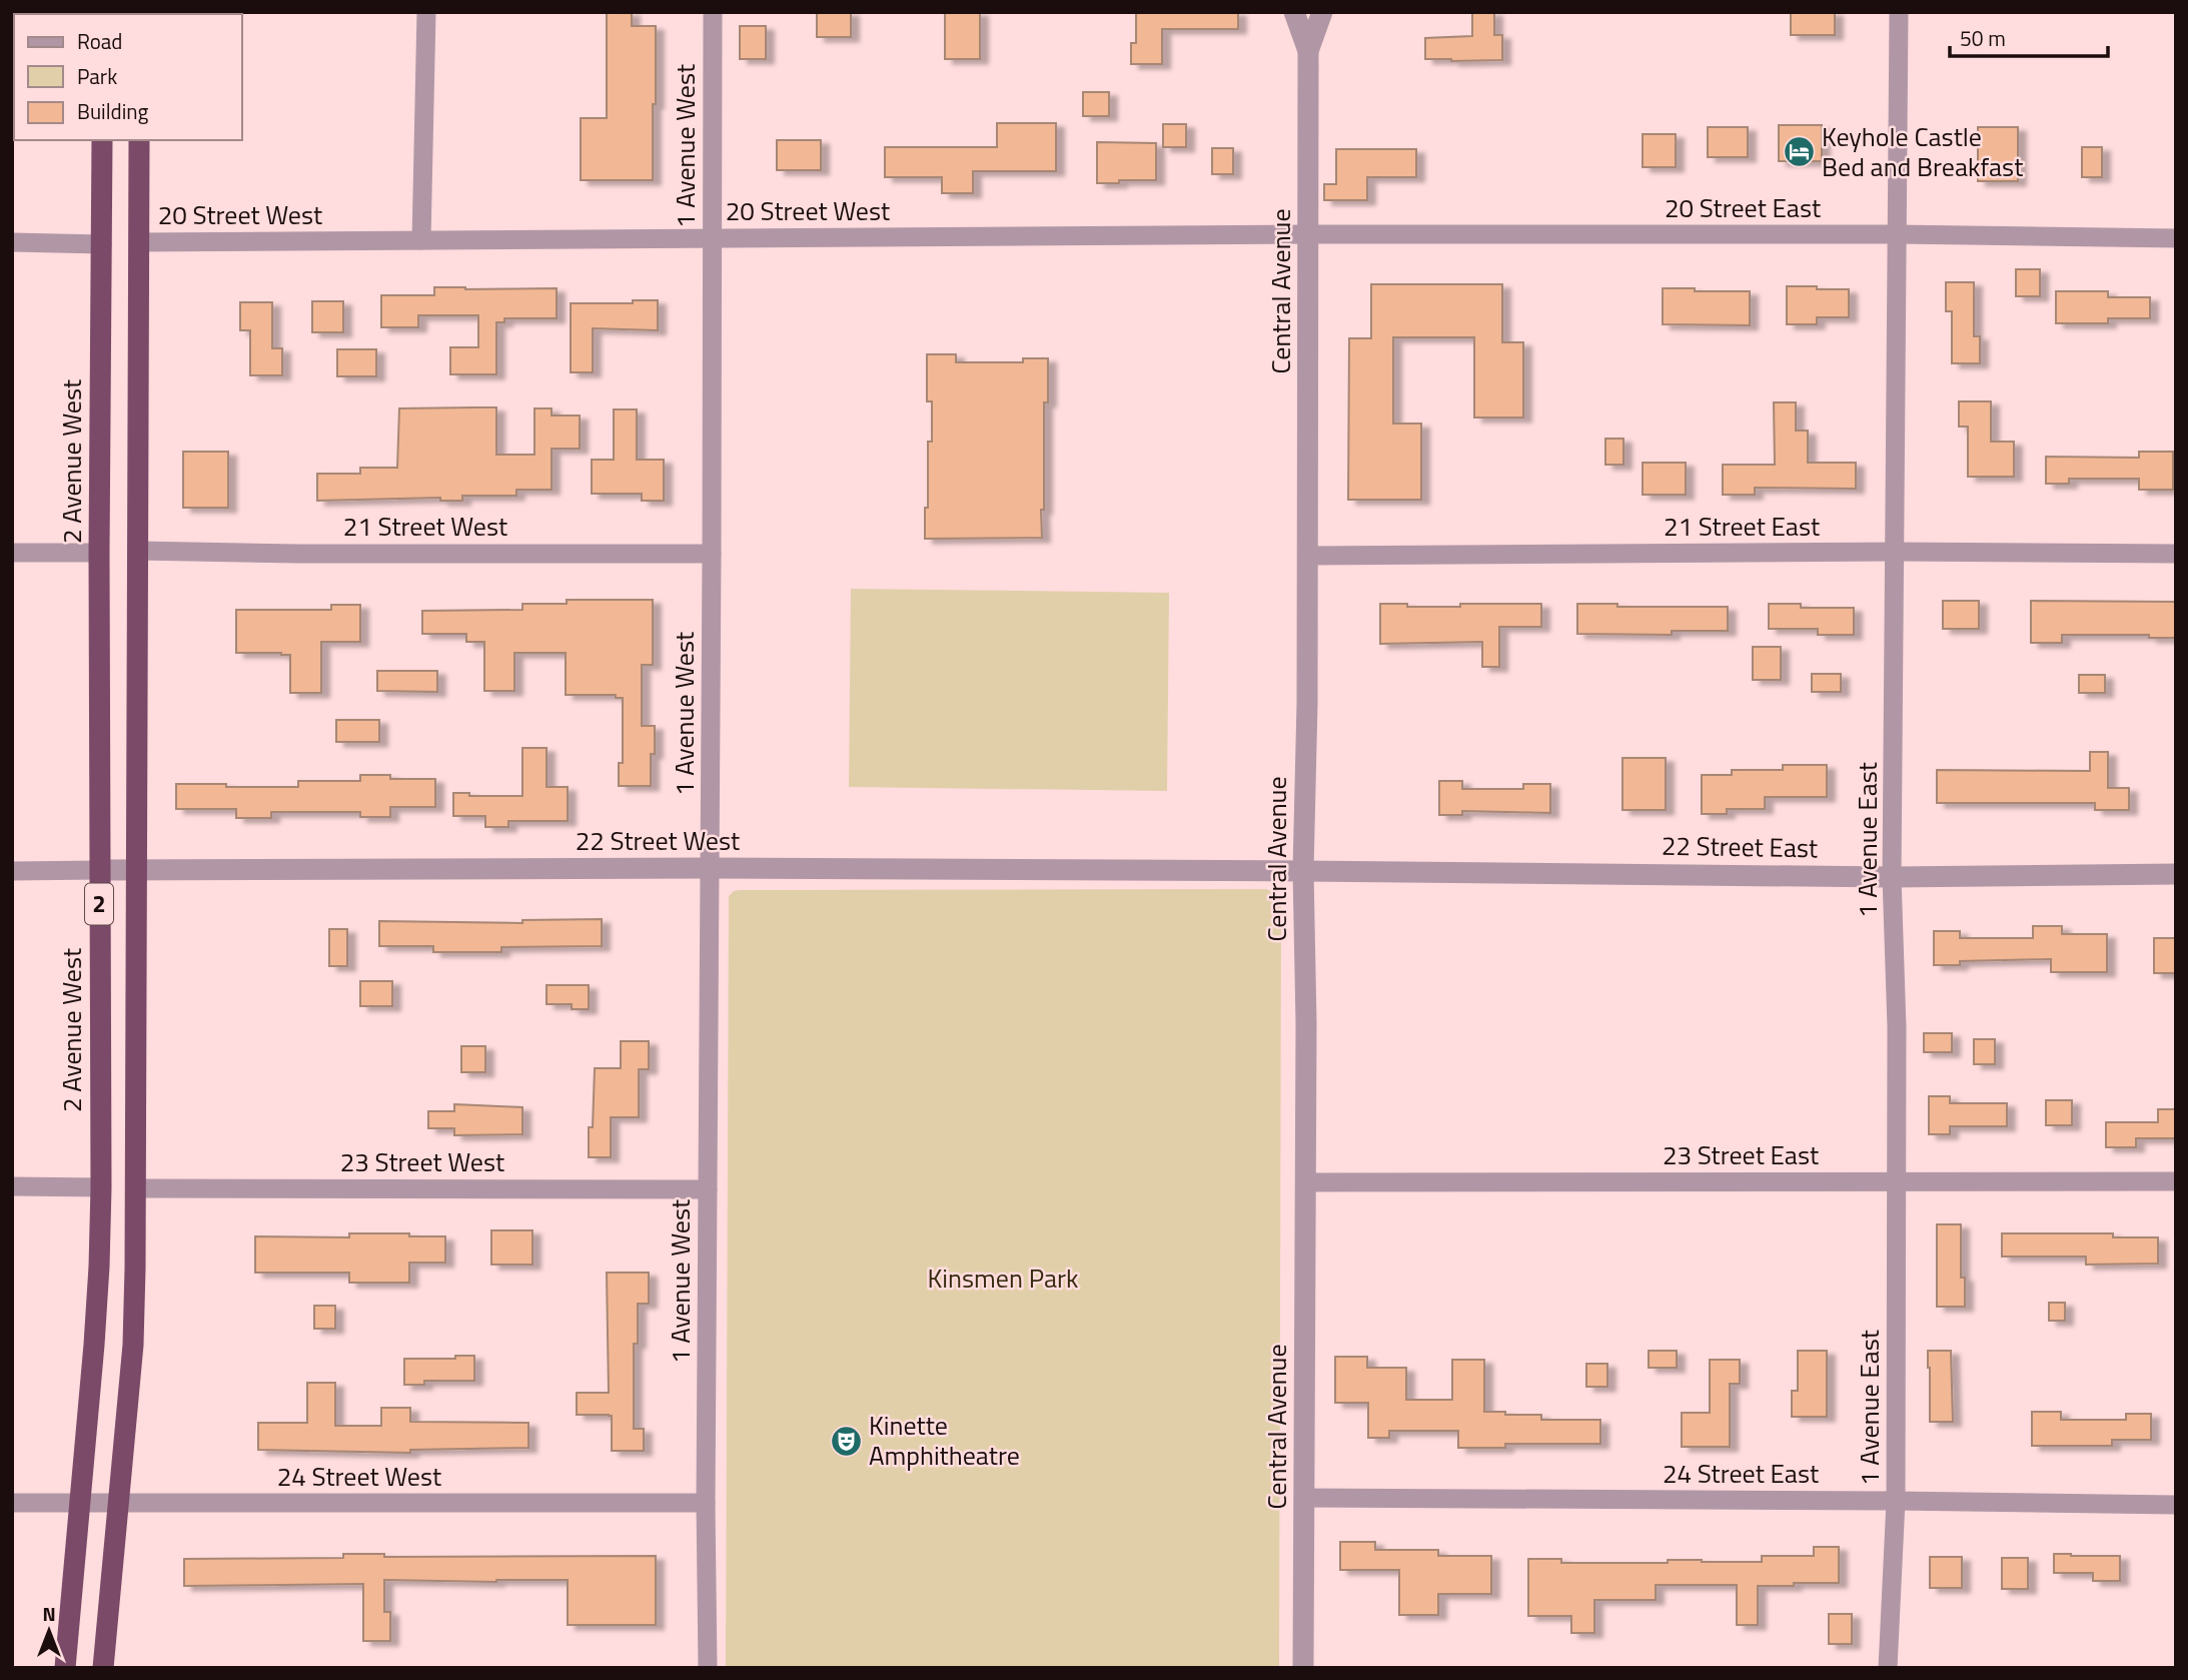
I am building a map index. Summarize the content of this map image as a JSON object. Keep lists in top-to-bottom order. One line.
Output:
{"streets":{"highway":["2 Avenue West","2"],"street":["1 Avenue West","20 Street East","20 Street West","Central Avenue","21 Street West","21 Street East","1 Avenue East","22 Street West","22 Street East","23 Street East","23 Street West","24 Street East","24 Street West"]},"crossings":[["1 Avenue West","20 Street West"],["1 Avenue West","21 Street West"],["1 Avenue West","22 Street West"],["1 Avenue West","23 Street West"],["1 Avenue West","24 Street West"],["20 Street East","20 Street West"],["20 Street East","Central Avenue"],["20 Street East","1 Avenue East"],["20 Street West","Central Avenue"],["20 Street West","2"],["Central Avenue","21 Street East"],["Central Avenue","22 Street West"],["Central Avenue","22 Street East"],["Central Avenue","23 Street East"],["Central Avenue","24 Street East"],["2 Avenue West","22 Street West"],["2 Avenue West","24 Street West"],["21 Street West","2"],["21 Street East","1 Avenue East"],["1 Avenue East","22 Street East"],["1 Avenue East","23 Street East"],["1 Avenue East","24 Street East"],["22 Street West","22 Street East"],["22 Street West","2"],["2","23 Street West"],["2","24 Street West"]],"parks":["Kinsmen Park"],"places":{"hotel":["Keyhole Castle Bed and Breakfast"],"theatre":["Kinette Amphitheatre"]},"legend":["Road","Park","Building"],"scale_bar":"50 m","north":"top"}
